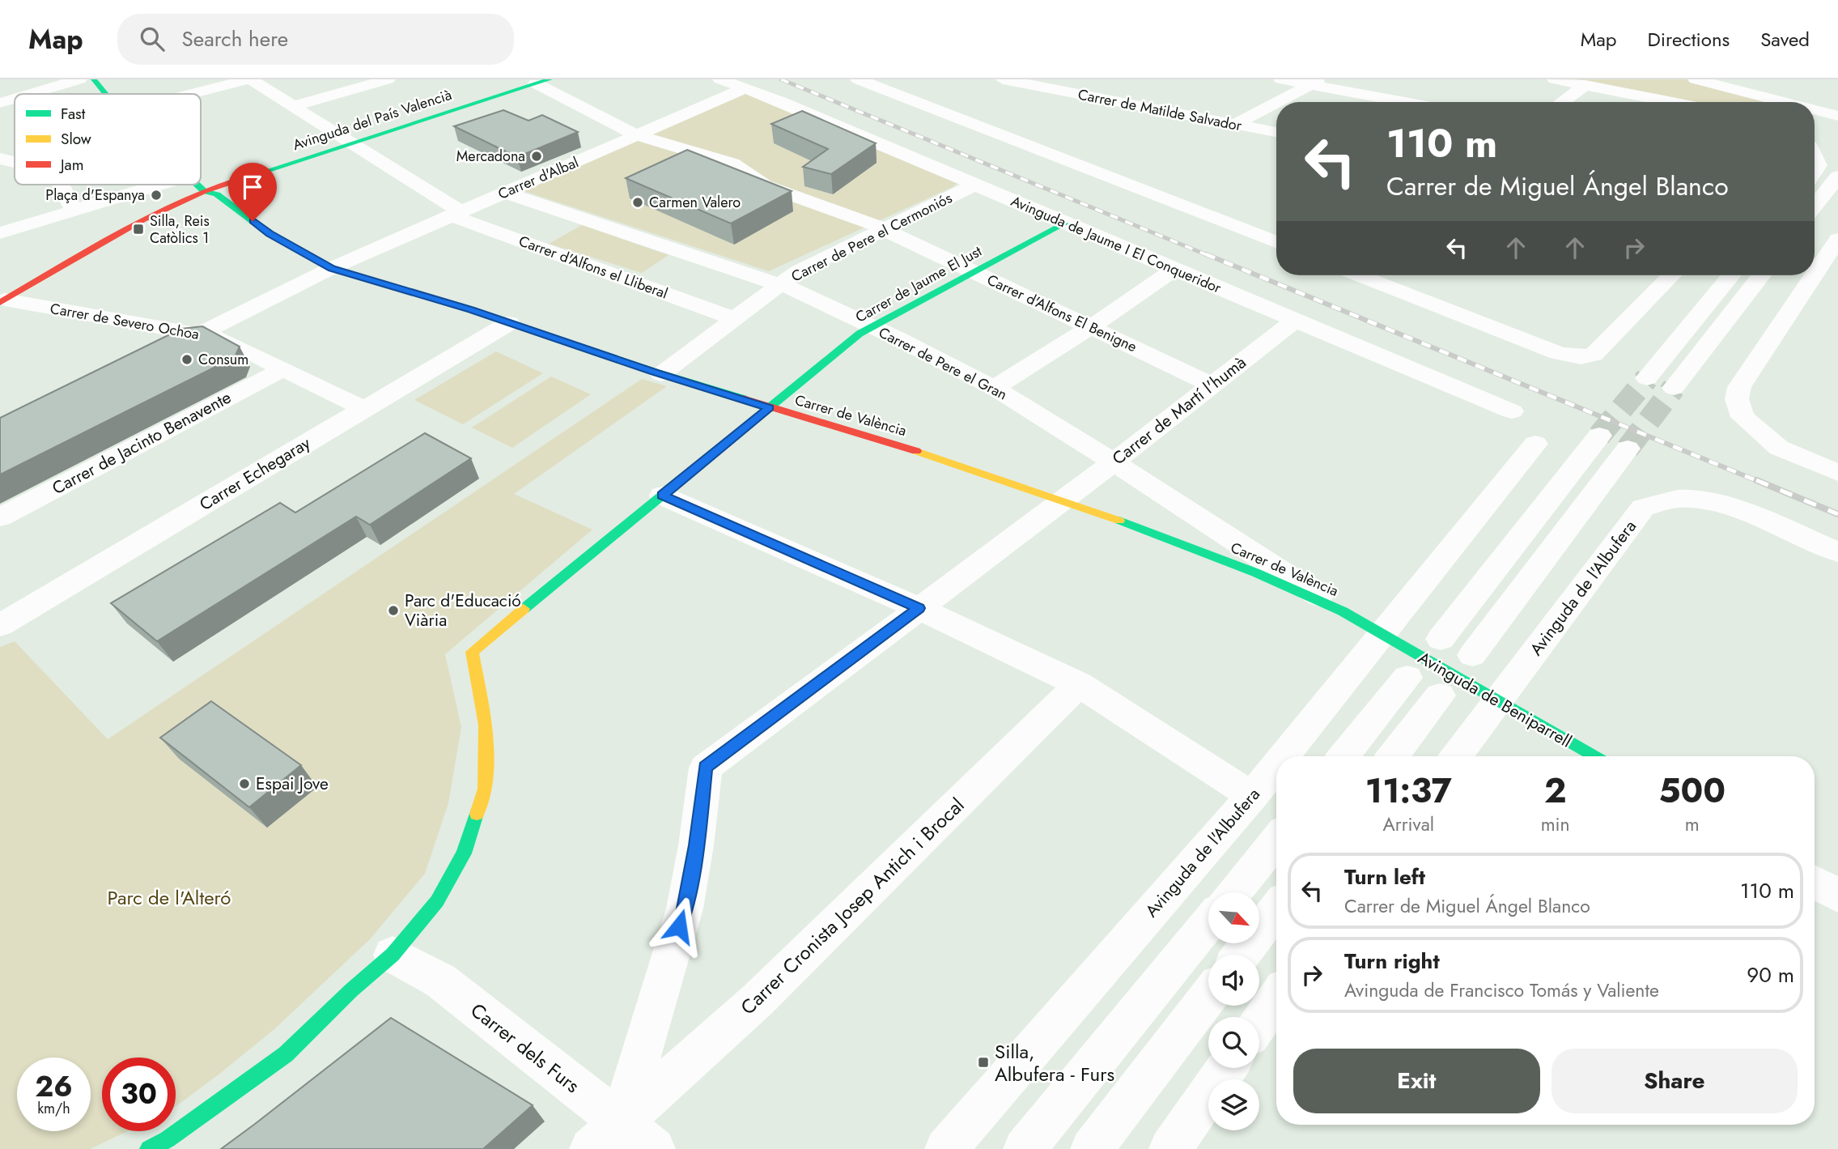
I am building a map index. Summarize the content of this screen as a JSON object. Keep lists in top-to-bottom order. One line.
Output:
{"streets":{"street":["Carrer de Matilde Salvador","Avinguda del País Valencià","Carrer d'Albal","Carrer de Pere el Cermoniós","Avinguda de Jaume I El Conqueridor","Carrer d'Alfons el Lliberal","Carrer de Jaume El Just","Carrer d'Alfons El Benigne","Carrer de Severo Ochoa","Carrer de Pere el Gran","Carrer de Martí l'humà","Carrer de València","Carrer de Jacinto Benavente","Carrer Echegaray","Avinguda de l'Albufera","Avinguda de Beniparrell","Carrer Cronista Josep Antich i Brocal","Carrer dels Furs"]},"crossings":[["Avinguda del País Valencià","Carrer d'Alfons el Lliberal"],["Avinguda del País Valencià","Carrer d'Alfons El Benigne"],["Avinguda del País Valencià","Carrer de Severo Ochoa"],["Avinguda del País Valencià","Carrer de València"],["Carrer d'Albal","Avinguda de Jaume I El Conqueridor"],["Carrer d'Albal","Carrer d'Alfons el Lliberal"],["Carrer d'Albal","Carrer d'Alfons El Benigne"],["Carrer d'Albal","Carrer de Severo Ochoa"],["Carrer d'Albal","Carrer de Pere el Gran"],["Carrer d'Albal","Carrer de València"],["Carrer de Pere el Cermoniós","Avinguda de Jaume I El Conqueridor"],["Carrer de Pere el Cermoniós","Carrer d'Alfons el Lliberal"],["Carrer de Pere el Cermoniós","Carrer d'Alfons El Benigne"],["Carrer de Pere el Cermoniós","Carrer de Pere el Gran"],["Carrer de Pere el Cermoniós","Carrer de València"],["Avinguda de Jaume I El Conqueridor","Carrer de Jaume El Just"],["Avinguda de Jaume I El Conqueridor","Carrer de Martí l'humà"],["Carrer de Jaume El Just","Carrer d'Alfons El Benigne"],["Carrer de Jaume El Just","Carrer de Pere el Gran"],["Carrer de Jaume El Just","Carrer de València"],["Carrer de Jaume El Just","Carrer dels Furs"],["Carrer d'Alfons El Benigne","Carrer de Martí l'humà"],["Carrer de Severo Ochoa","Carrer de Jacinto Benavente"],["Carrer de Severo Ochoa","Carrer Echegaray"],["Carrer de Pere el Gran","Carrer de Martí l'humà"],["Carrer de Pere el Gran","Carrer de València"],["Carrer de Martí l'humà","Carrer de València"],["Carrer de Martí l'humà","Carrer Cronista Josep Antich i Brocal"],["Carrer de Martí l'humà","Carrer dels Furs"],["Carrer de València","Carrer Echegaray"],["Carrer de València","Avinguda de l'Albufera"],["Carrer de València","Avinguda de Beniparrell"],["Avinguda de l'Albufera","Avinguda de Beniparrell"],["Carrer Cronista Josep Antich i Brocal","Carrer dels Furs"]],"parks":["Parc de l'Alteró"],"places":{"other":["Mercadona","Plaça d'Espanya","Carmen Valero","Consum","Parc d'Educació Viària","Espai Jove"],"transit":["Silla, Reis Catòlics 1","Silla, Albufera - Furs"]},"legend":["Fast","Slow","Jam"],"north":"bottom right","page":{"header":"Map","search":"Search here","nav":["Map","Directions","Saved"],"turn":["110 m","Carrer de Miguel Ángel Blanco"],"eta":["11:37","Arrival","2","min","500","m"],"list":[{"name":"Turn left","note":"Carrer de Miguel Ángel Blanco","value":"110 m"},{"name":"Turn right","note":"Avinguda de Francisco Tomás y Valiente","value":"90 m"}],"buttons":["Exit","Share"],"speed":"26 km/h","limit":"30"}}
